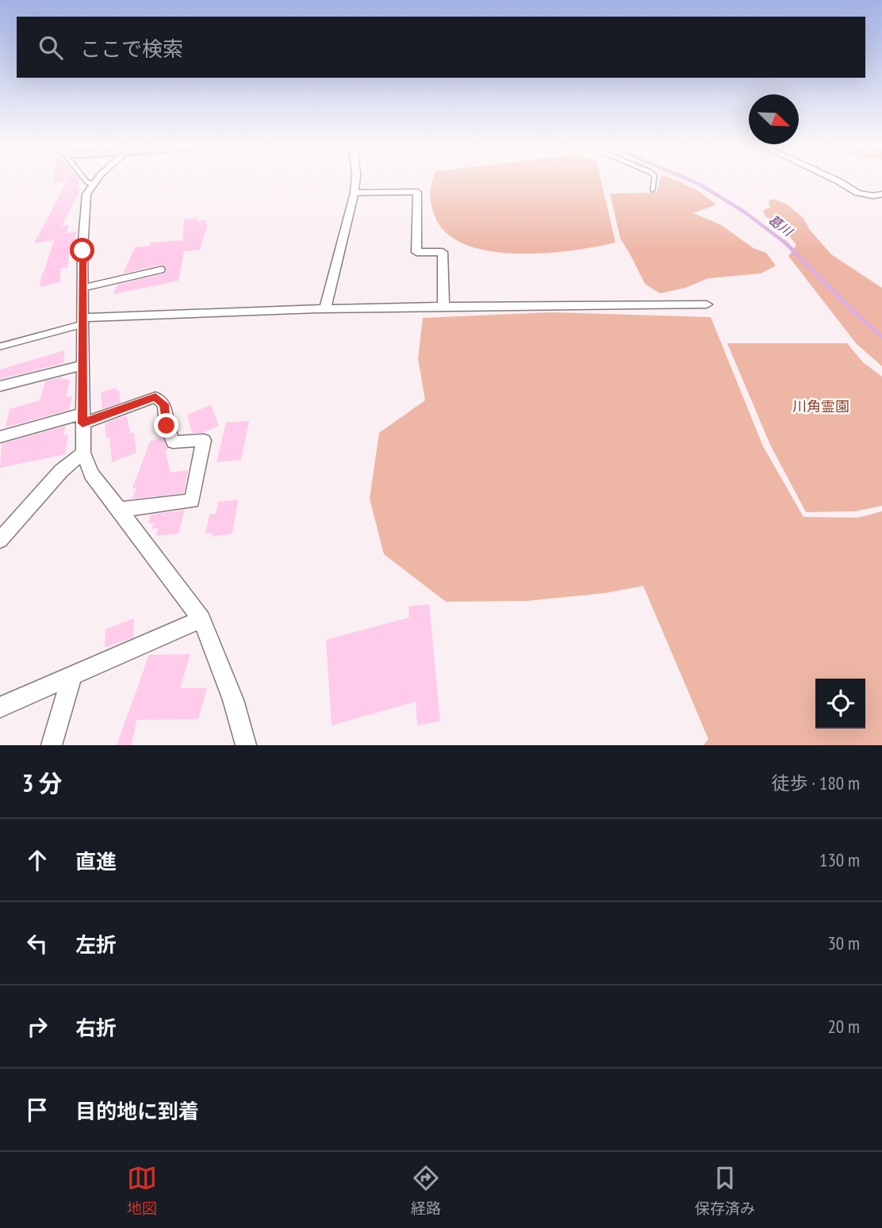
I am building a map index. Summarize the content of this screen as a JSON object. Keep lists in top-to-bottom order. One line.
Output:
{"water":["葛川"],"parks":["川角霊園"],"north":"bottom right","page":{"search":"ここで検索","heading":["3 分","徒歩 · 180 m"],"list":[["直進","130 m"],["左折","30 m"],["右折","20 m"],"目的地に到着"],"nav":["地図","経路","保存済み"]}}
